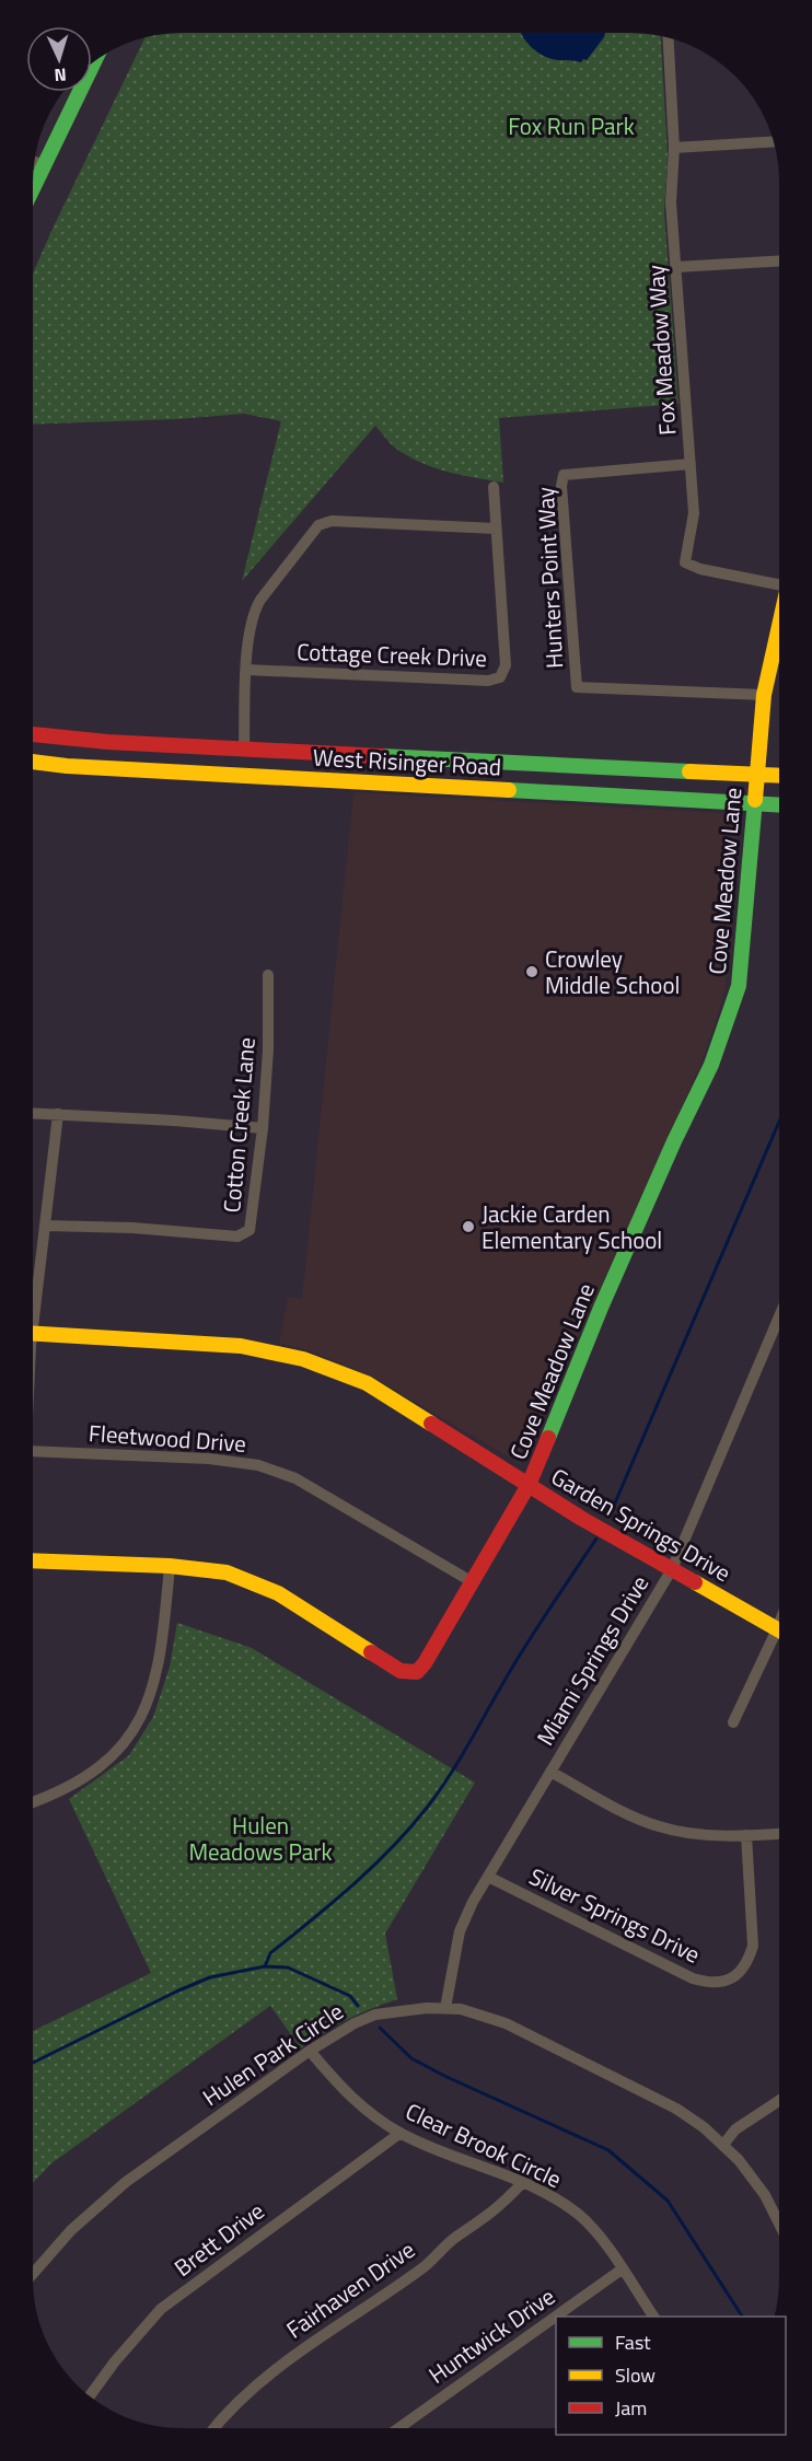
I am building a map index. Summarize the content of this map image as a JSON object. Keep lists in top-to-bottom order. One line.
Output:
{"streets":{"street":["Fox Meadow Way","Hunters Point Way","Cottage Creek Drive","West Risinger Road","Cove Meadow Lane","Cotton Creek Lane","Fleetwood Drive","Garden Springs Drive","Miami Springs Drive","Silver Springs Drive","Hulen Park Circle","Clear Brook Circle","Brett Drive","Fairhaven Drive","Huntwick Drive"]},"crossings":[["Fox Meadow Way","Hunters Point Way"],["Hunters Point Way","Cove Meadow Lane"],["West Risinger Road","Cove Meadow Lane"],["Cove Meadow Lane","Fleetwood Drive"],["Cove Meadow Lane","Garden Springs Drive"],["Garden Springs Drive","Miami Springs Drive"],["Miami Springs Drive","Silver Springs Drive"],["Miami Springs Drive","Hulen Park Circle"],["Hulen Park Circle","Clear Brook Circle"],["Clear Brook Circle","Brett Drive"],["Clear Brook Circle","Fairhaven Drive"],["Clear Brook Circle","Huntwick Drive"]],"parks":["Fox Run Park","Hulen Meadows Park"],"places":["Crowley Middle School","Jackie Carden Elementary School"],"legend":["Fast","Slow","Jam"],"north":"bottom"}
